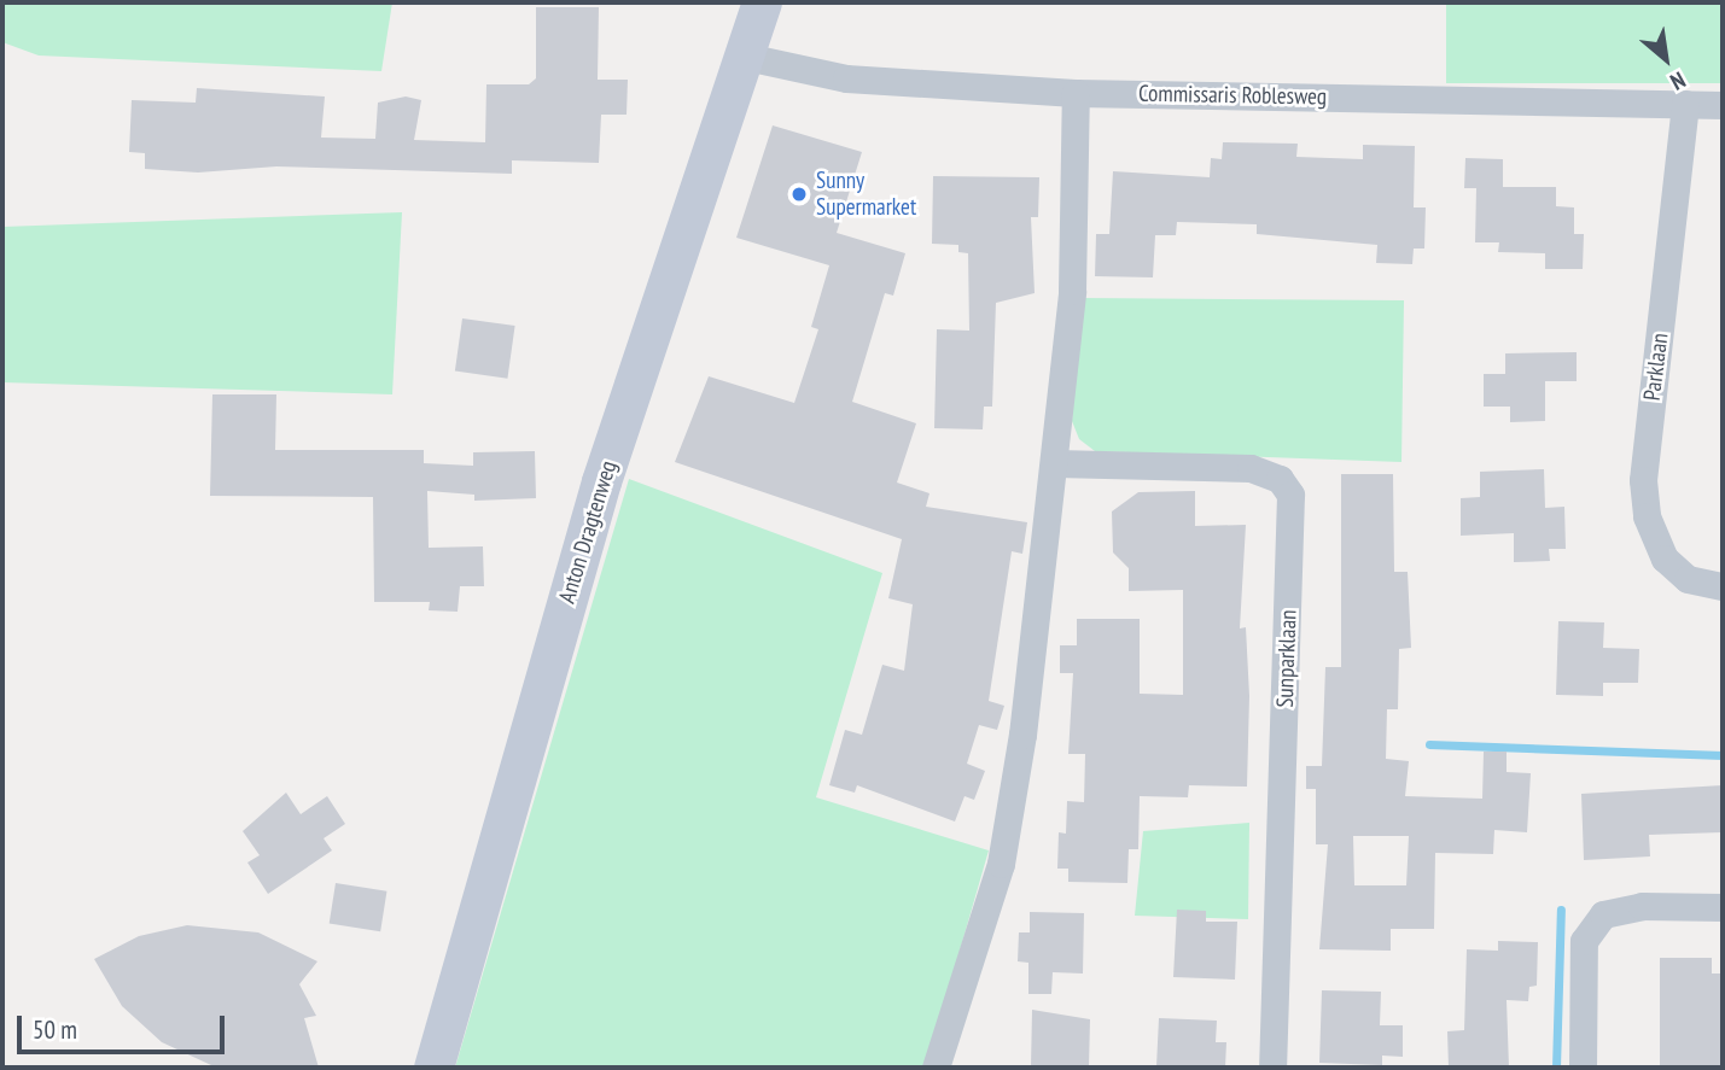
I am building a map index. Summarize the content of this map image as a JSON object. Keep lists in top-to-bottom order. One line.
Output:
{"streets":{"main road":["Anton Dragtenweg"],"street":["Commissaris Roblesweg","Parklaan","Sunparklaan"]},"crossings":[["Commissaris Roblesweg","Parklaan"],["Commissaris Roblesweg","Anton Dragtenweg"]],"places":["Sunny Supermarket"],"scale_bar":"50 m","north":"bottom right"}
